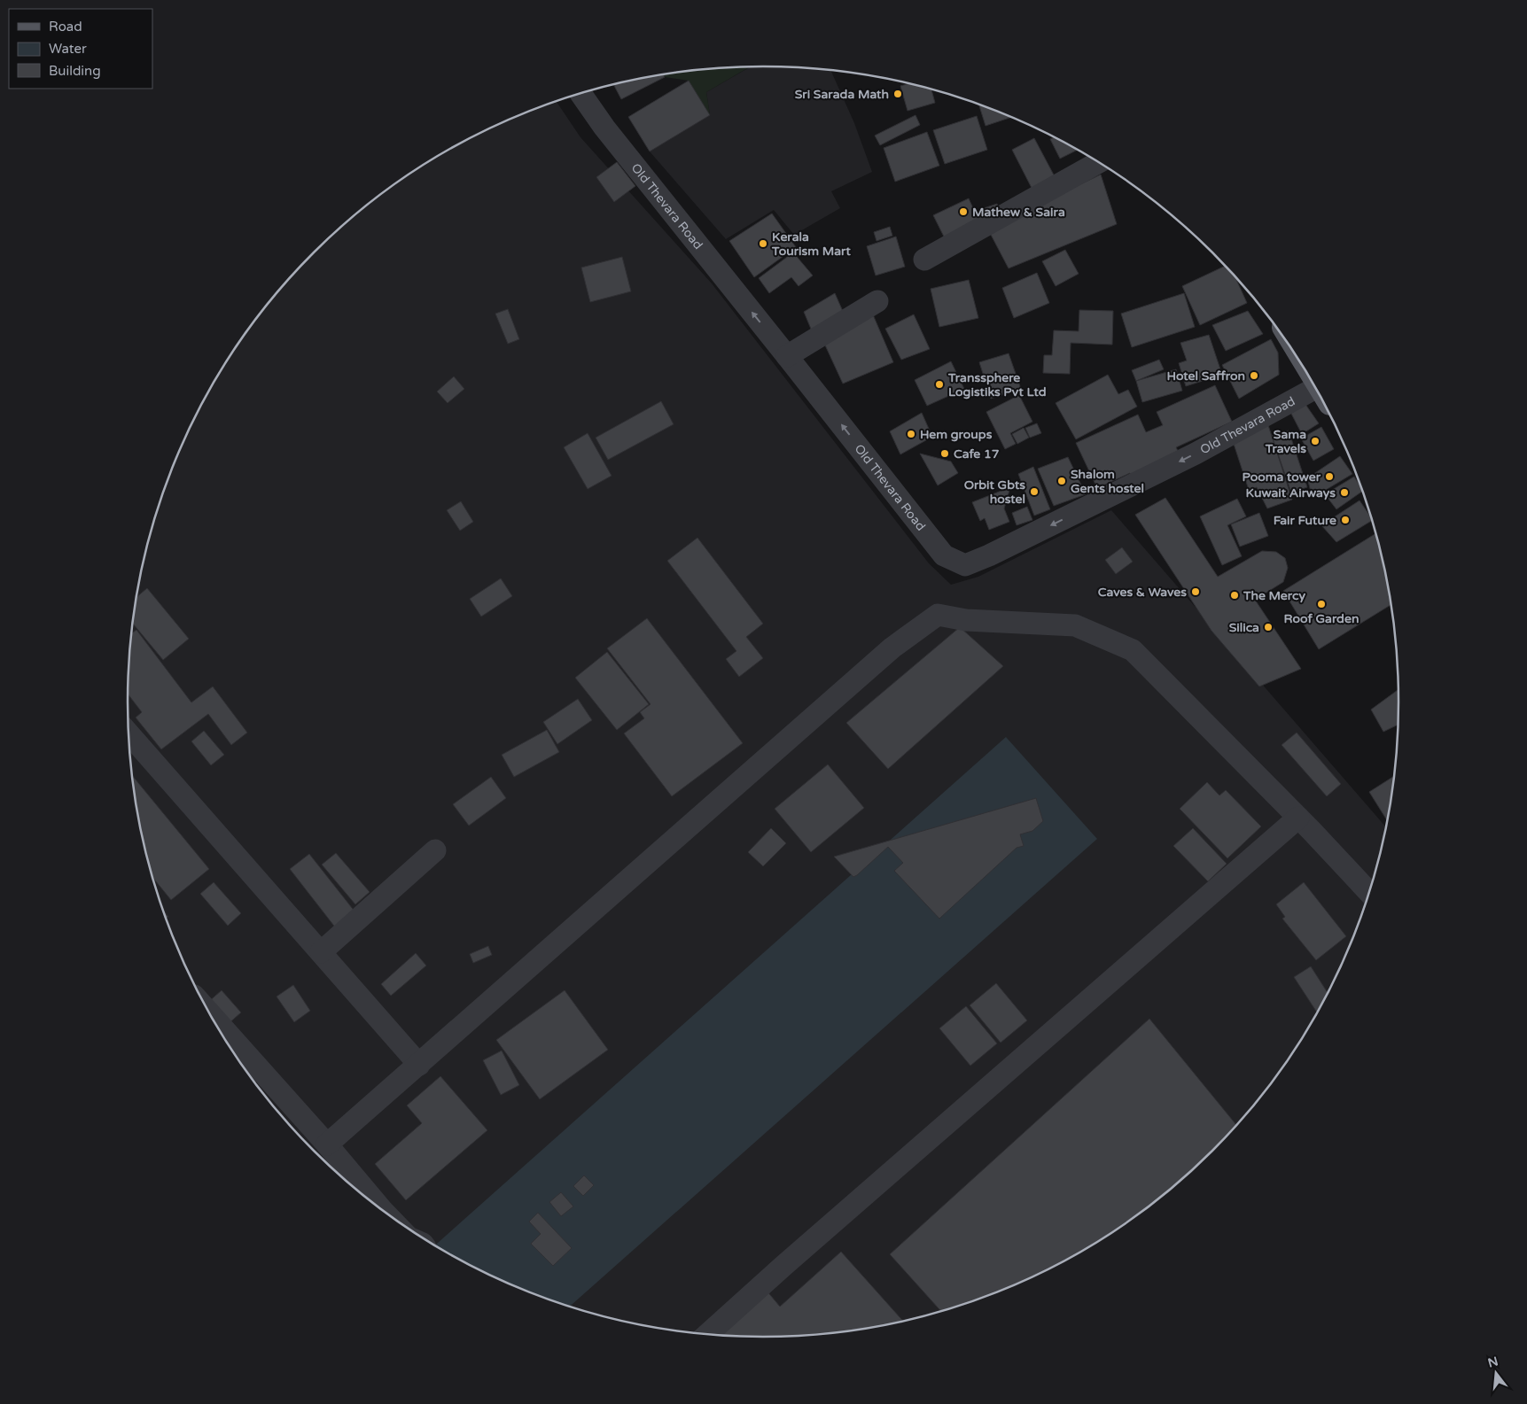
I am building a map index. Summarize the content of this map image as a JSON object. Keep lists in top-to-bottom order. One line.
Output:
{"streets":{"street":["Old Thevara Road"]},"places":["Sri Sarada Math","Mathew & Saira","Kerala Tourism Mart","Hotel Saffron","Transsphere Logistiks Pvt Ltd","Hem groups","Sama Travels","Cafe 17","Pooma tower","Shalom Gents hostel","Orbit Gbts hostel","Kuwait Airways","Fair Future","Caves & Waves","The Mercy","Roof Garden","Silica"],"legend":["Road","Water","Building"],"north":"top"}
